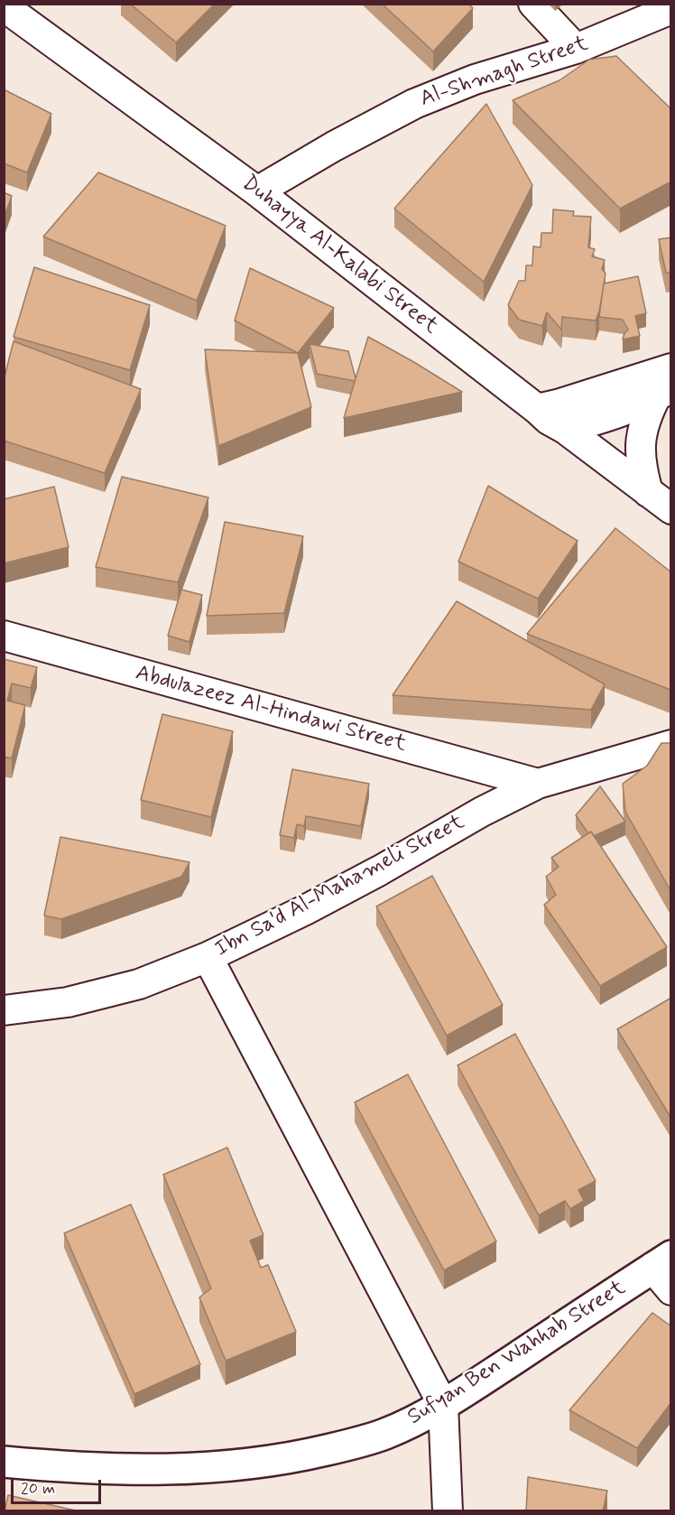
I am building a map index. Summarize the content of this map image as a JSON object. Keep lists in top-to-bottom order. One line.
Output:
{"streets":{"street":["Al-Shmagh Street","Duhayya Al-Kalabi Street","Abdulazeez Al-Hindawi Street","Ibn Sa'd Al-Mahameli Street","Sufyan Ben Wahhab Street"]},"crossings":[["Al-Shmagh Street","Duhayya Al-Kalabi Street"],["Abdulazeez Al-Hindawi Street","Ibn Sa'd Al-Mahameli Street"]],"scale_bar":"20 m"}
